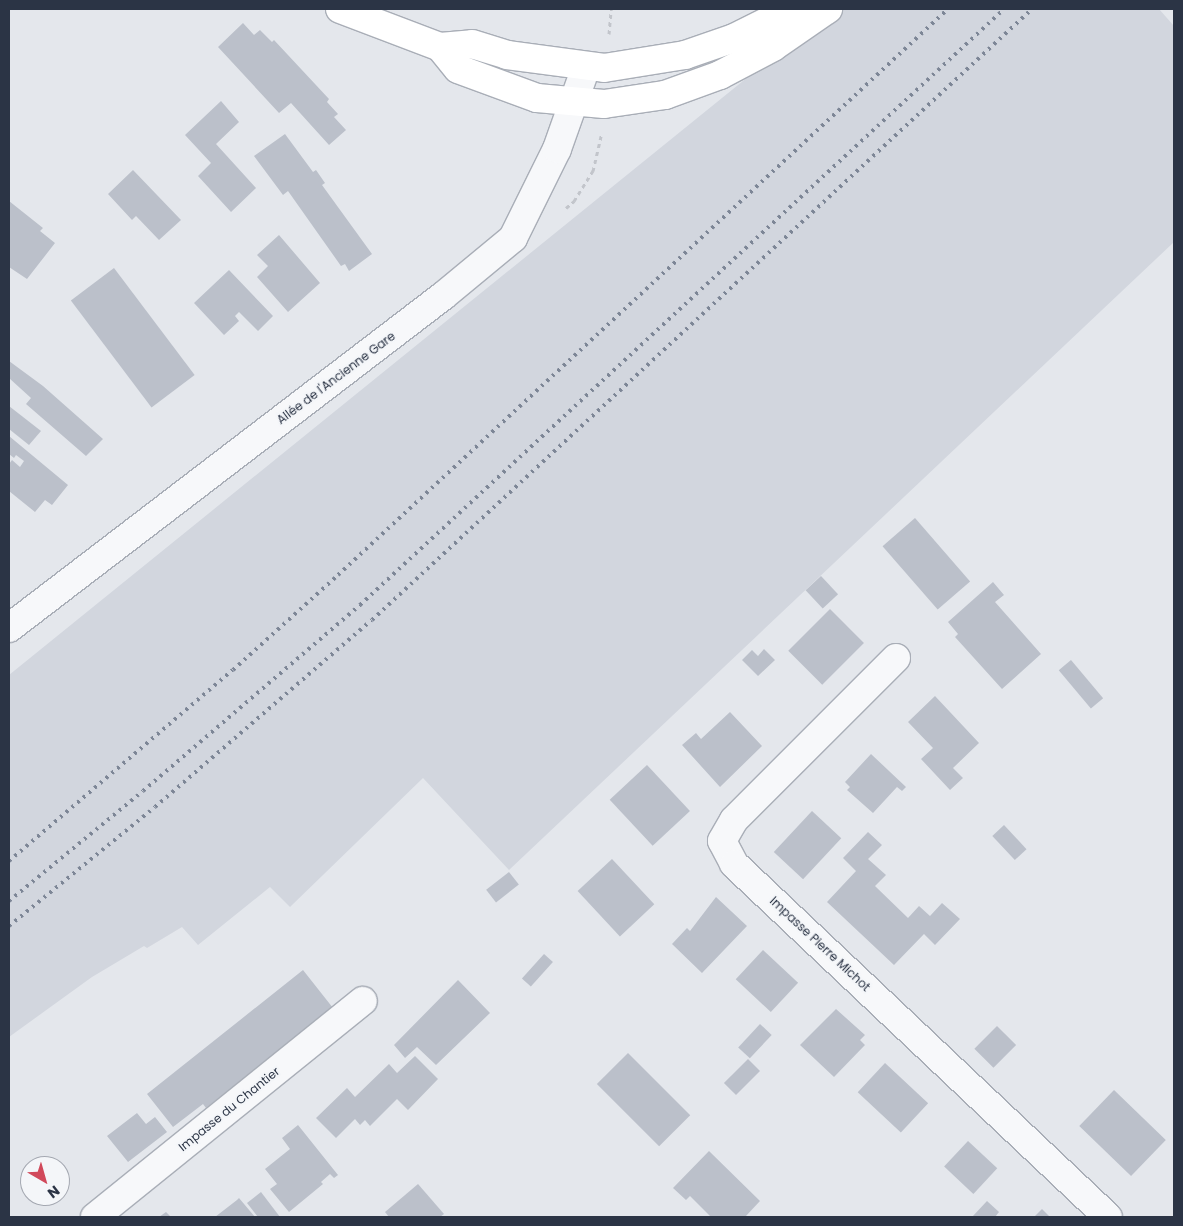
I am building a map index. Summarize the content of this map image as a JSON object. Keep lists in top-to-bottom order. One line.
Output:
{"streets":{"street":["Allée de l'Ancienne Gare","Impasse Pierre Michot","Impasse du Chantier"]},"north":"bottom right"}
